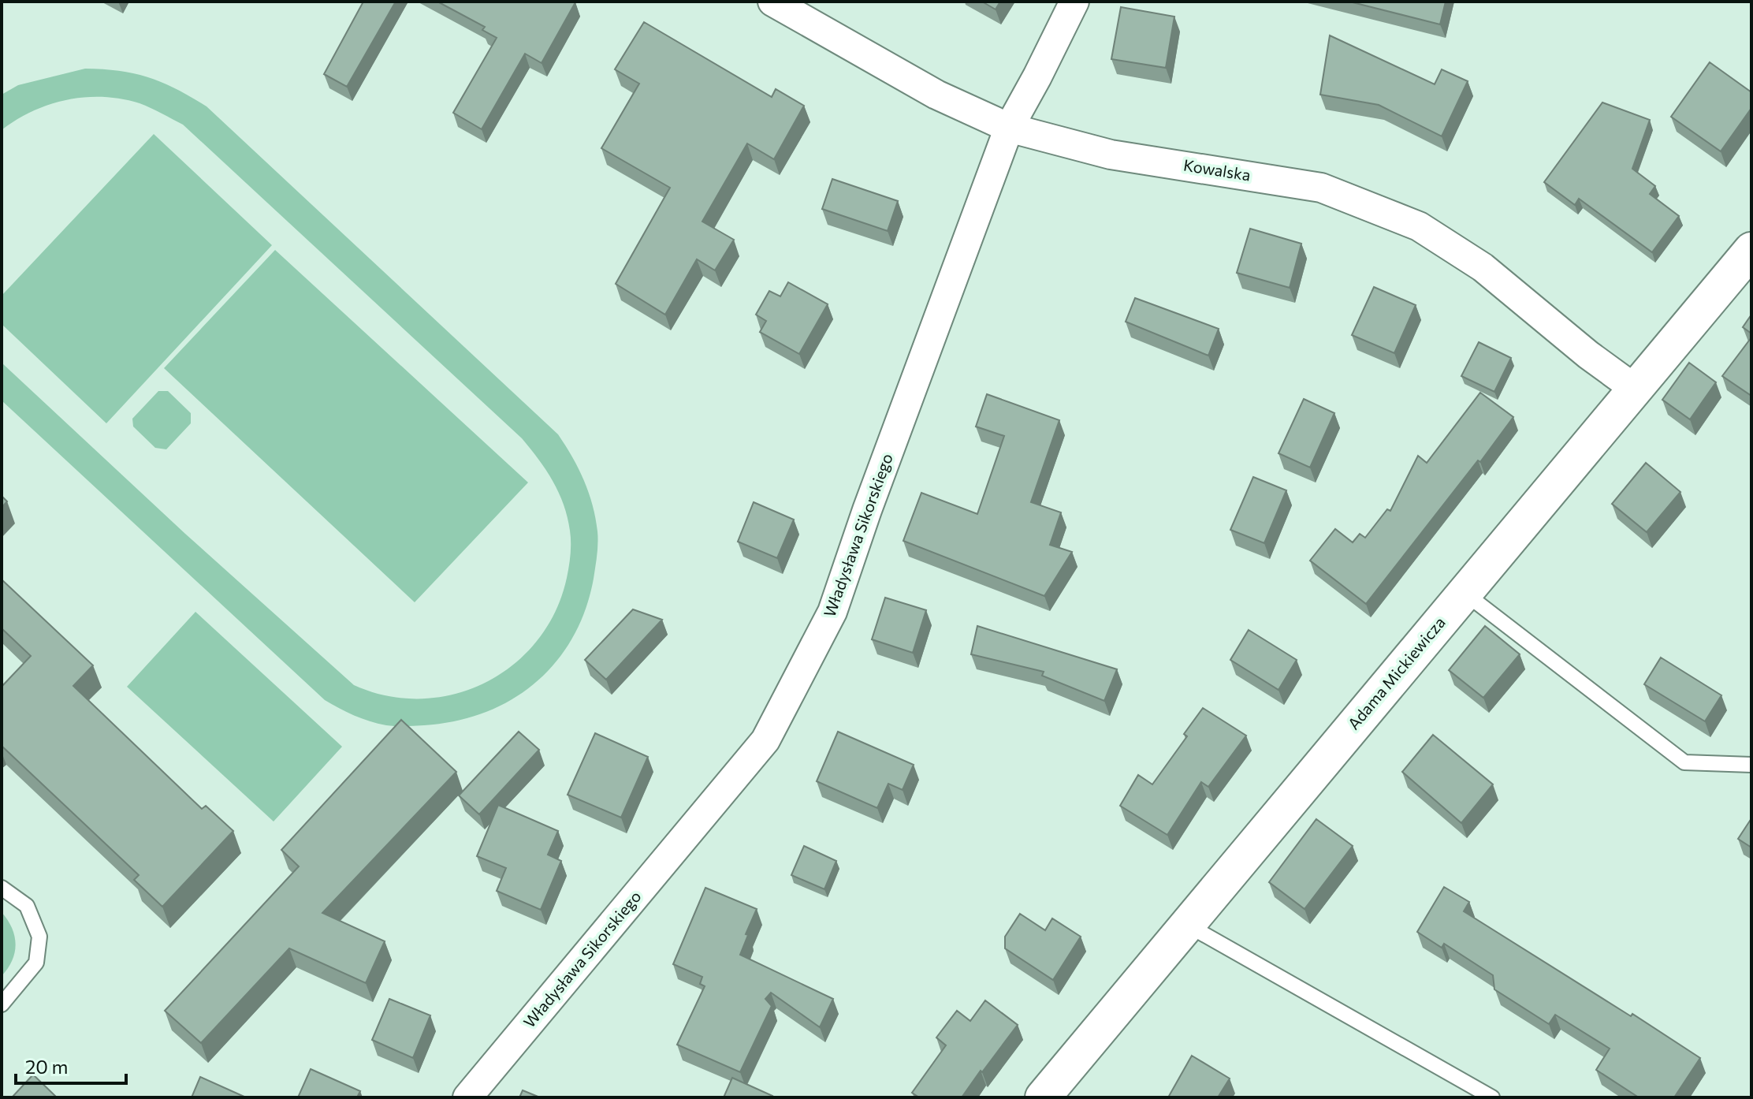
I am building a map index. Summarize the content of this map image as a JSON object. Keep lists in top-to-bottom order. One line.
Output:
{"streets":{"main road":["Adama Mickiewicza"],"street":["Kowalska","Władysława Sikorskiego"]},"crossings":[["Kowalska","Władysława Sikorskiego"],["Kowalska","Adama Mickiewicza"]],"scale_bar":"20 m"}
